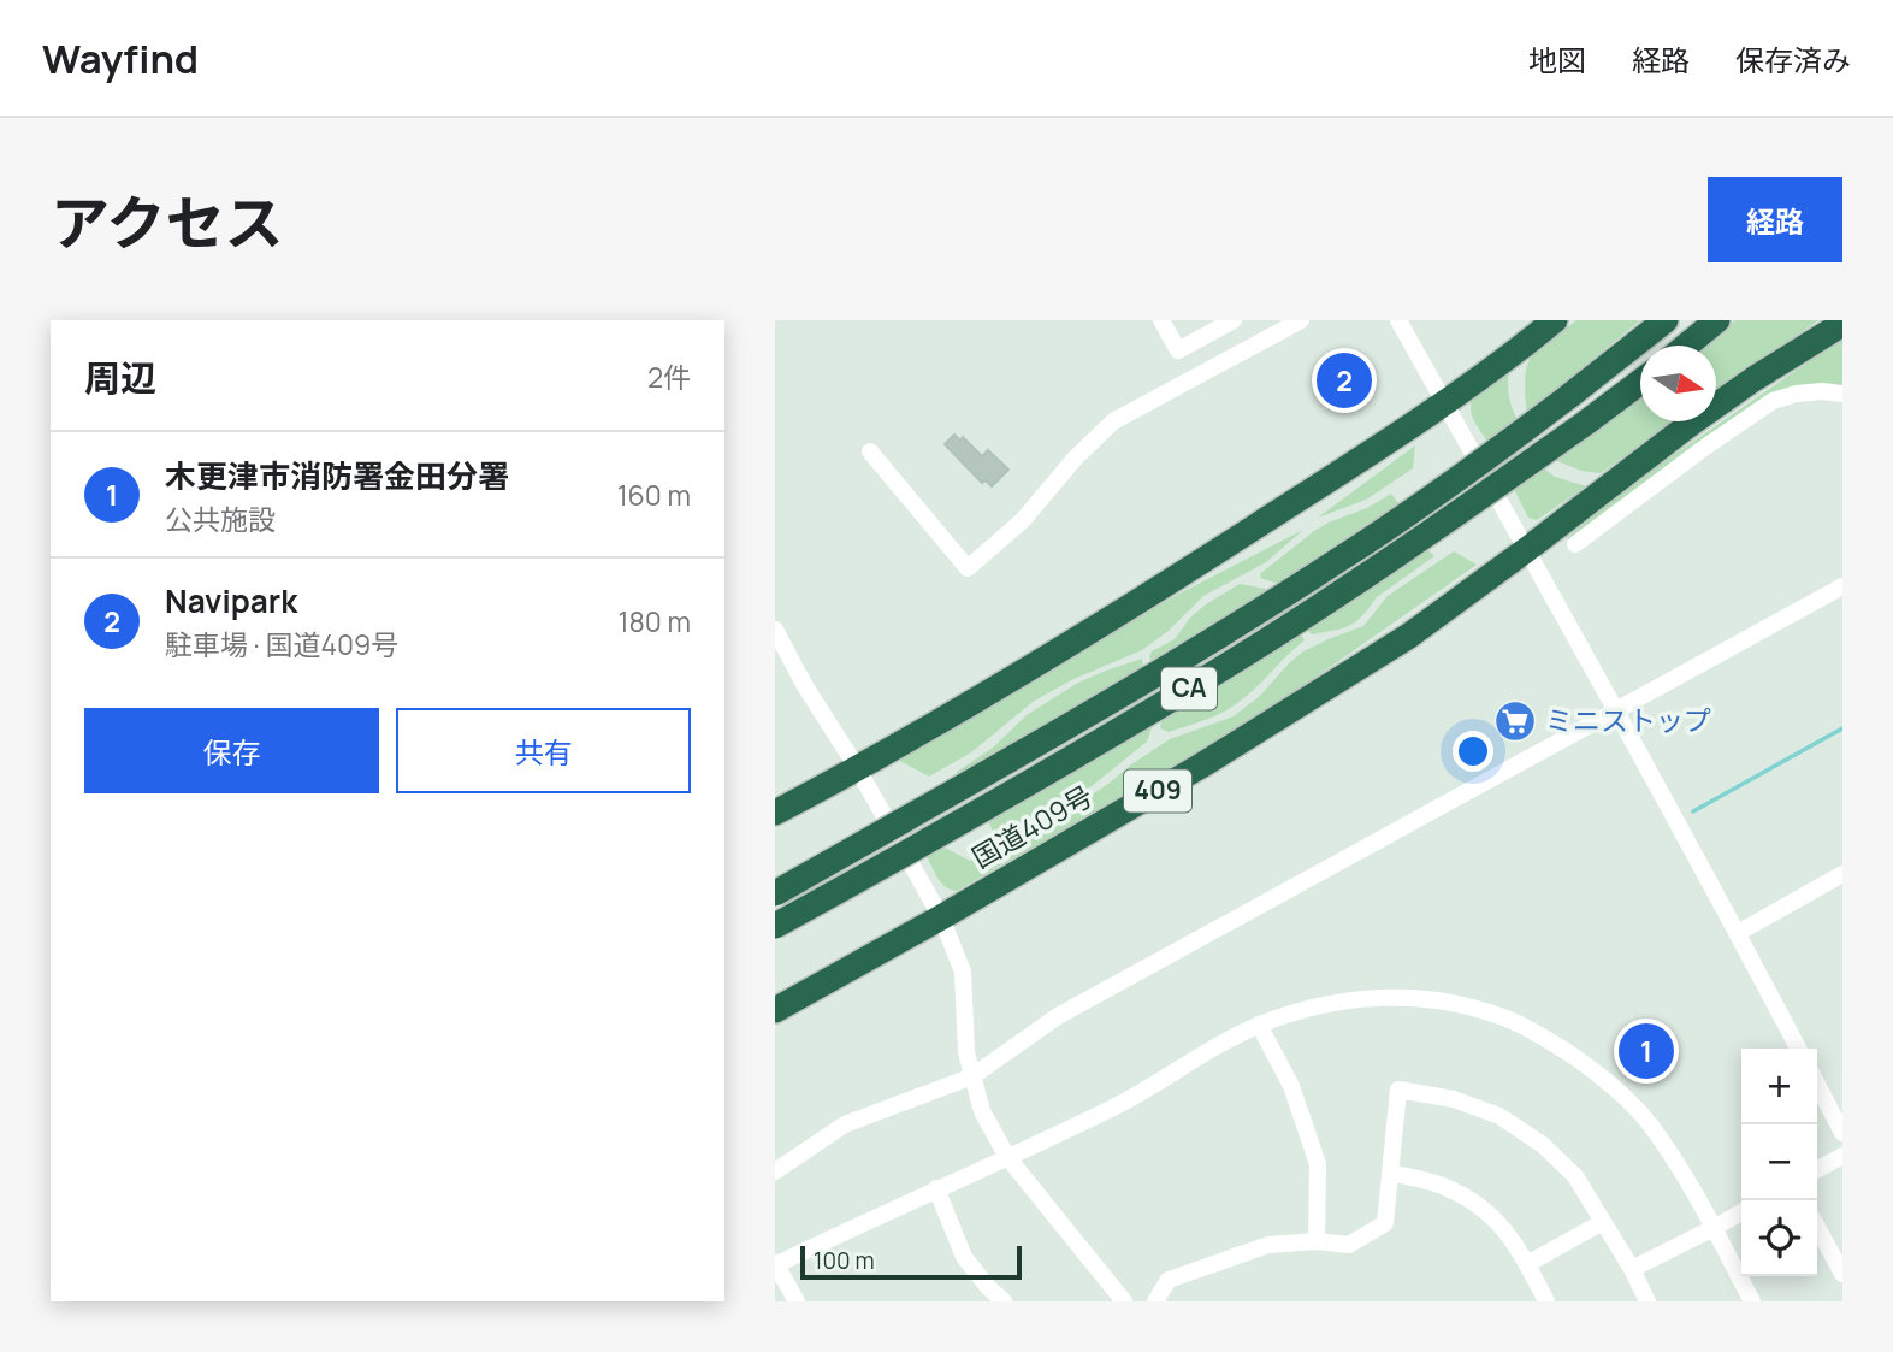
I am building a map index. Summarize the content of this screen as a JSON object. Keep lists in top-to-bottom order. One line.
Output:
{"streets":{"highway":["CA","409","国道409号"]},"places":{"supermarket":["ミニストップ"]},"scale_bar":"100 m","north":"right","page":{"header":"Wayfind","nav":["地図","経路","保存済み"],"title":"アクセス","buttons":["経路",["保存","共有"]],"heading":["周辺","2件"],"pins":["2","1"],"list":[{"mark":"1","name":"木更津市消防署金田分署","note":"公共施設","value":"160 m"},{"mark":"2","name":"Navipark","note":"駐車場 · 国道409号","value":"180 m"}],"map_buttons":["+","−"],"scale":"100 m"}}
